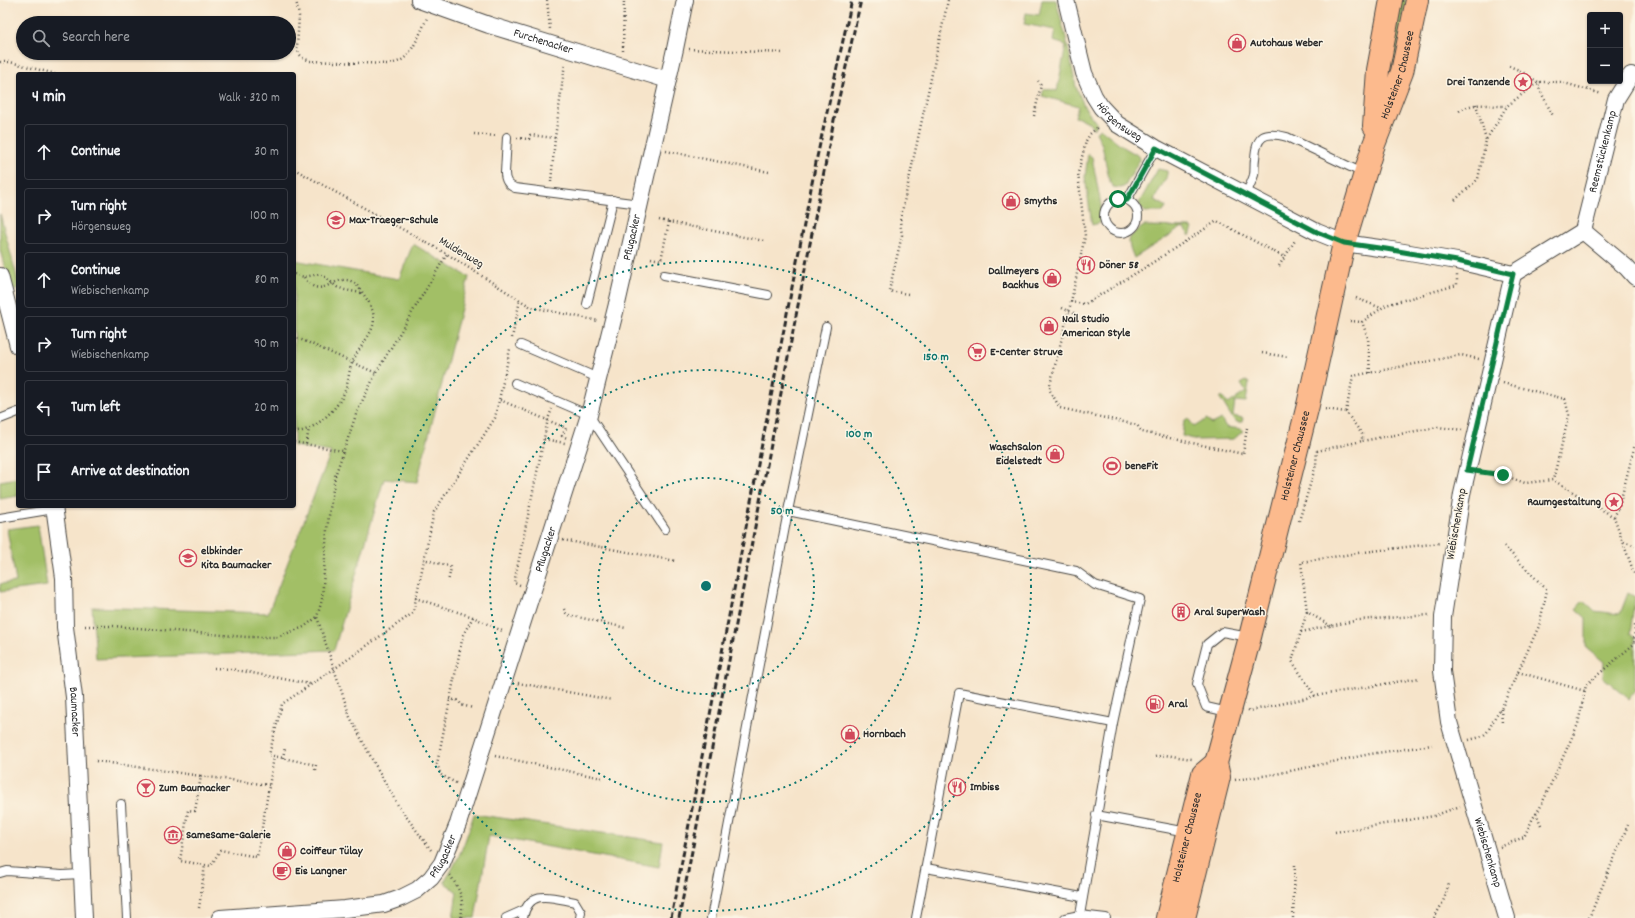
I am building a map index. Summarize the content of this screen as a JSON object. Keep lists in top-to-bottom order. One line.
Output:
{"streets":{"main road":["Holsteiner Chaussee"],"street":["Furchenacker","Hörgensweg","Reemstückenkamp","Pflugacker","Wiebischenkamp","Baumacker"],"path":["Muldenweg"]},"crossings":[["Furchenacker","Pflugacker"],["Holsteiner Chaussee","Hörgensweg"]],"places":{"shop":["Autohaus Weber","Smyths","Dallmeyers Backhus","Nail Studio American Style","WaschSalon Eidelstedt","Hornbach","Coiffeur Tülay"],"place":["Drei Tanzende","Raumgestaltung"],"school or university":["Max-Traeger-Schule","elbkinder Kita Baumacker"],"restaurant":["Döner 58","Imbiss"],"supermarket":["E-Center Struve"],"sports":["beneFit"],"building":["Aral SuperWash"],"fuel station":["Aral"],"bar":["Zum Baumacker"],"museum":["SameSame-Galerie"],"cafe":["Eis Langner"]},"page":{"map_buttons":["+","−"],"search":"Search here","heading":["4 min","Walk · 320 m"],"list":[["Continue","30 m"],["Turn right","Hörgensweg","100 m"],["Continue","Wiebischenkamp","80 m"],["Turn right","Wiebischenkamp","90 m"],["Turn left","20 m"],"Arrive at destination"]},"rings":["150 m","100 m","50 m"]}
